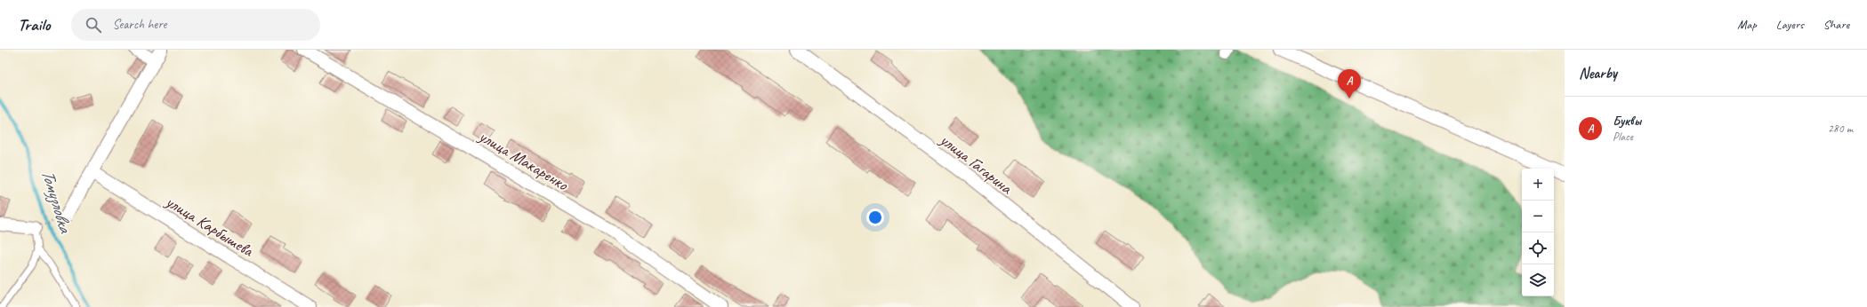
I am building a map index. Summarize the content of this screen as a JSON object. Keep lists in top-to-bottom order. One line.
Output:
{"streets":{"street":["улица Макаренко","улица Гагарина","улица Карбышева"]},"water":["Томузловка"],"page":{"header":"Trailo","search":"Search here","nav":["Map","Layers","Share"],"heading":"Nearby","pins":"A","list":[{"mark":"A","name":"Буквы","note":"Place","value":"280 m"}],"map_buttons":["+","−"]}}
